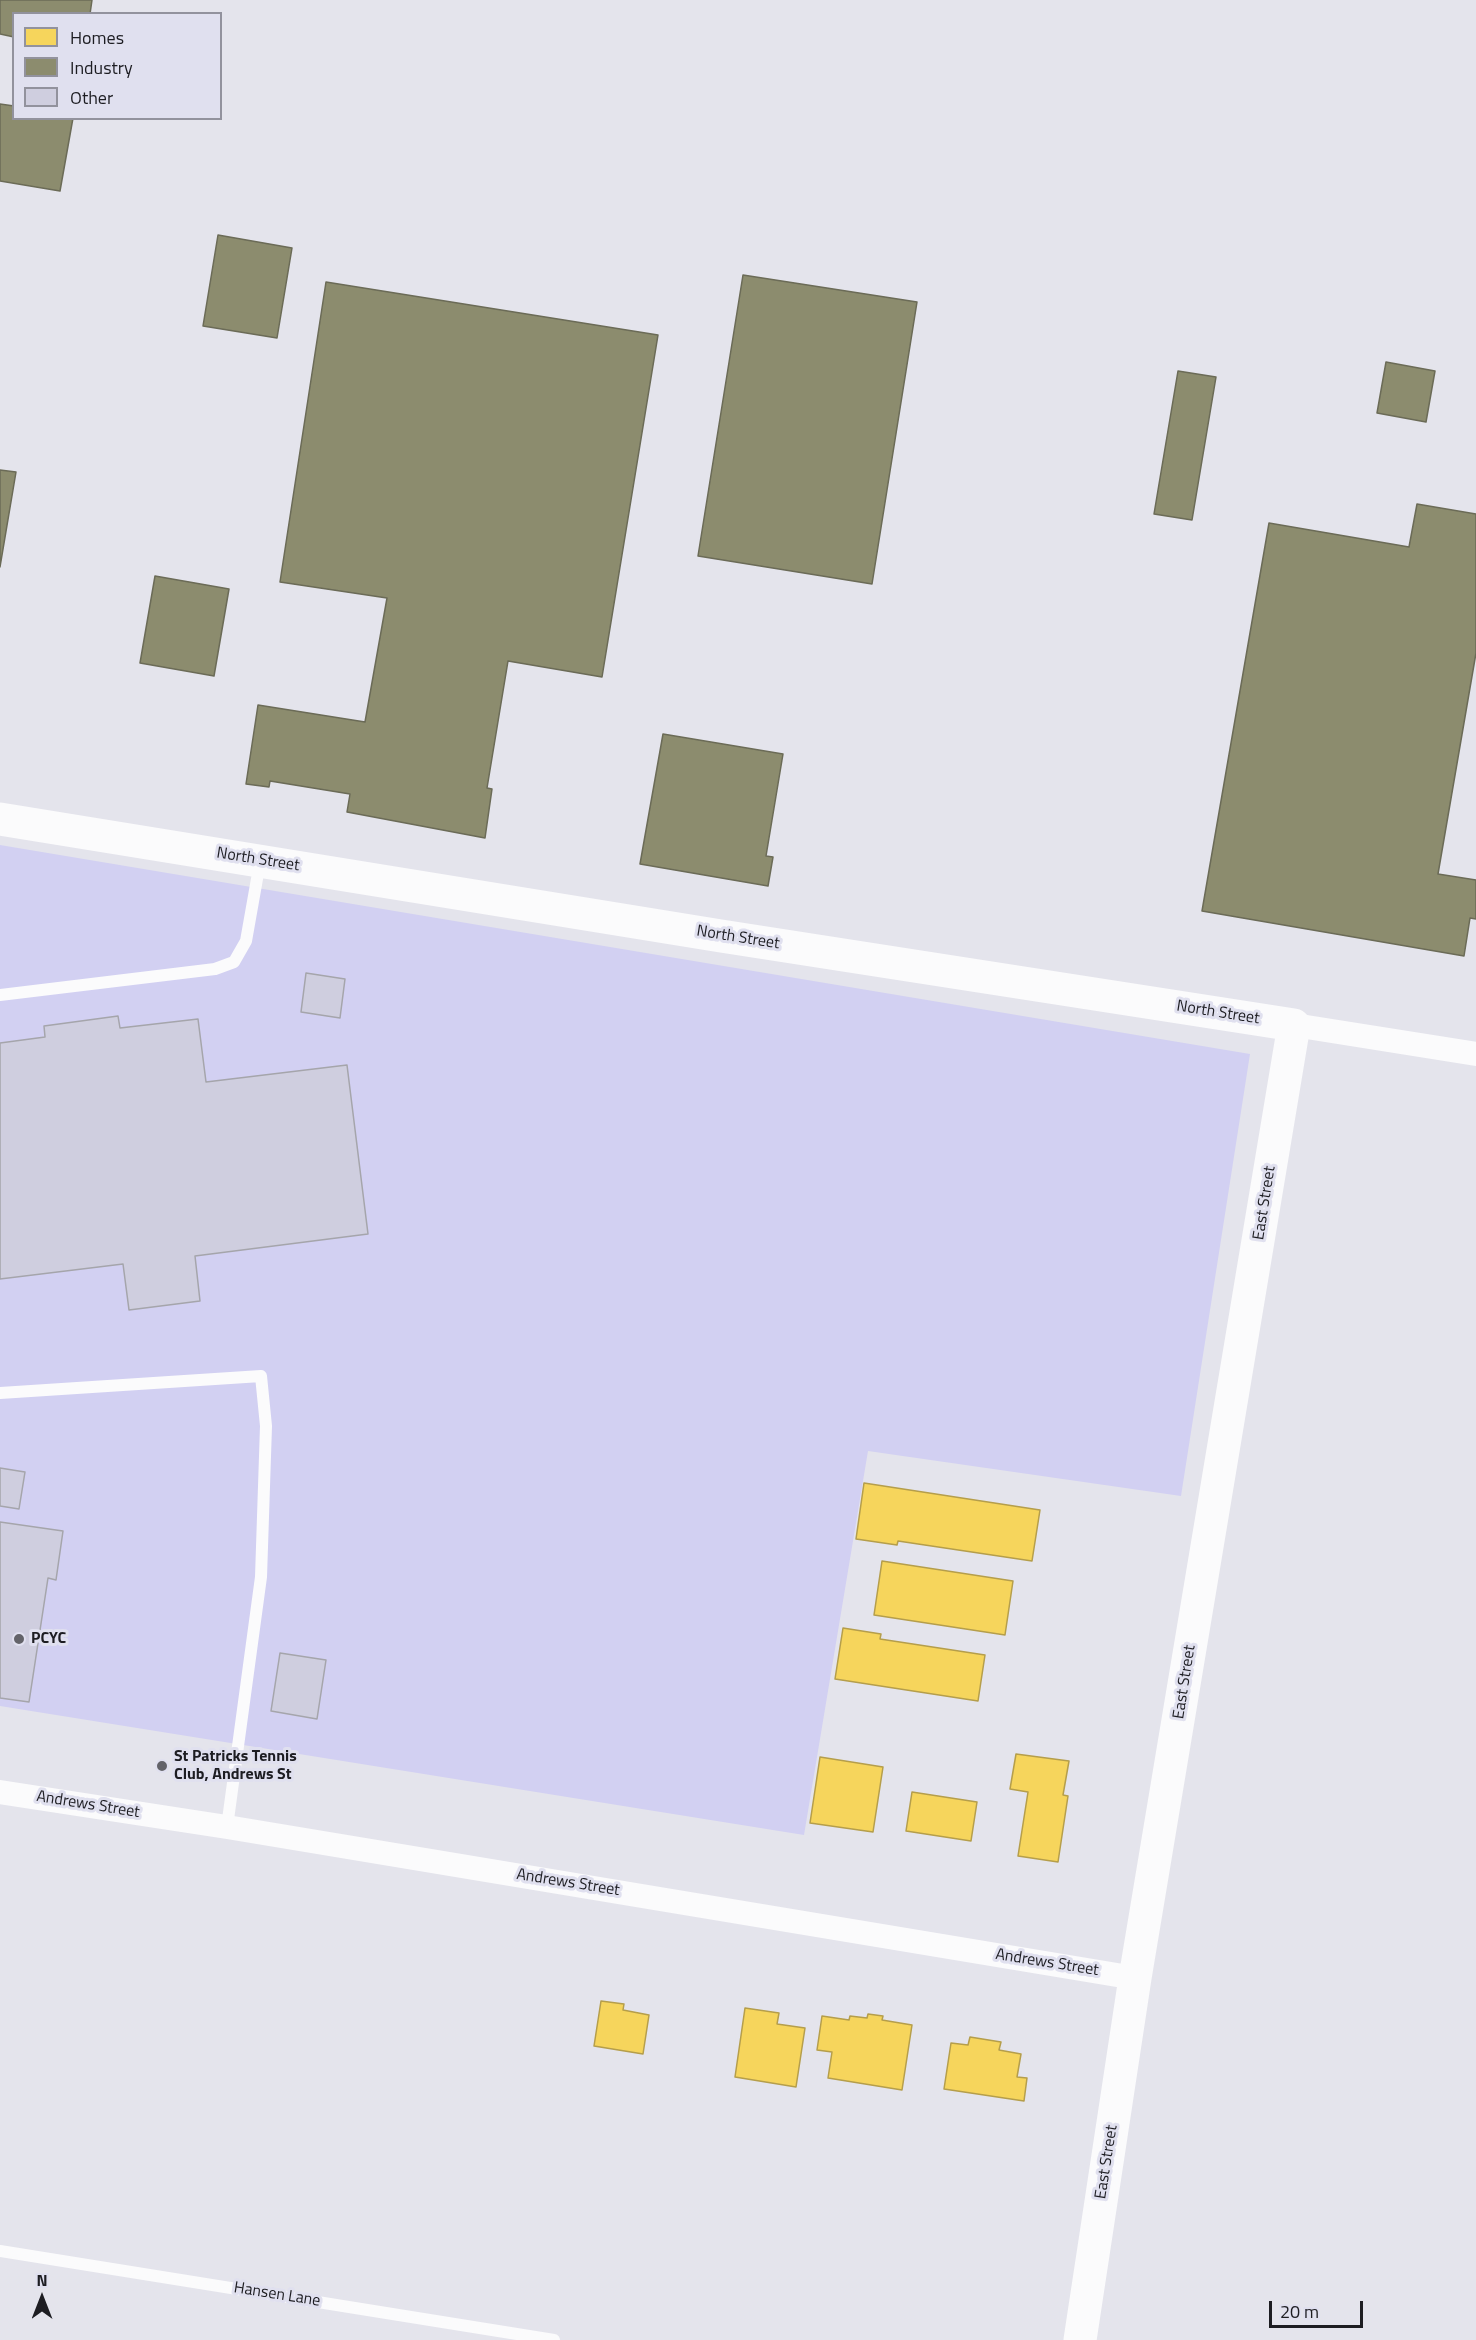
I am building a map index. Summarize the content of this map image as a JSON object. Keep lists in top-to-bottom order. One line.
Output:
{"streets":{"street":["North Street","East Street","Andrews Street"],"lane":["Hansen Lane"]},"crossings":[["North Street","East Street"],["East Street","Andrews Street"]],"places":["PCYC","St Patricks Tennis Club, Andrews St"],"legend":["Homes","Industry","Other"],"scale_bar":"20 m","north":"top"}
